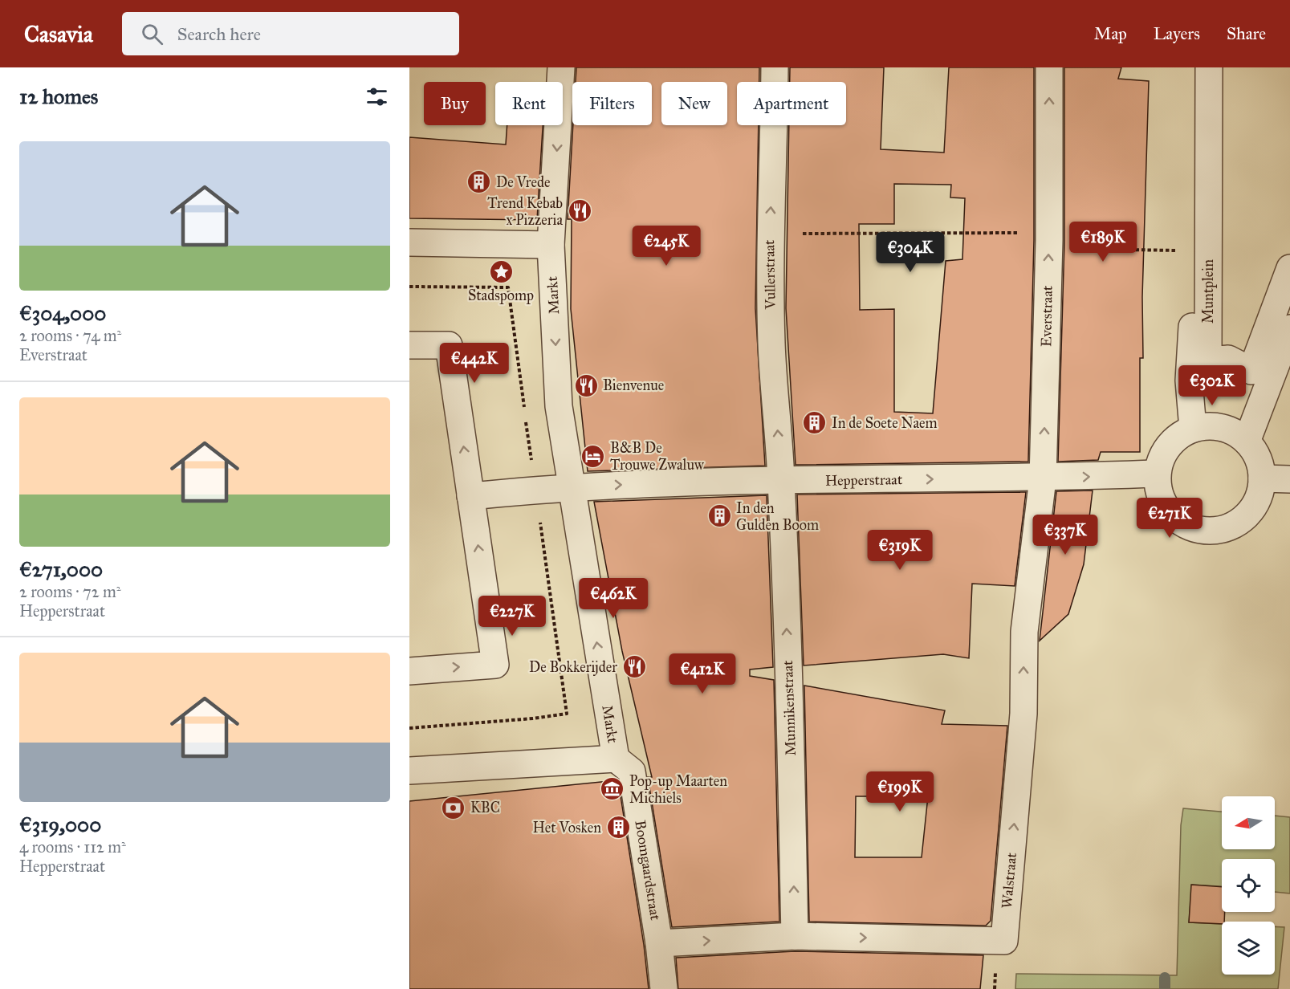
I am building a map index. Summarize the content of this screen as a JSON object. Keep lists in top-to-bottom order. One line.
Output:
{"streets":{"street":["Vullerstraat","Muntplein","Markt","Everstraat","Hepperstraat","Munnikenstraat","Boomgaardstraat","Walstraat"]},"crossings":[["Vullerstraat","Hepperstraat"],["Vullerstraat","Munnikenstraat"],["Markt","Hepperstraat"],["Markt","Boomgaardstraat"],["Everstraat","Hepperstraat"],["Everstraat","Walstraat"],["Hepperstraat","Munnikenstraat"],["Hepperstraat","Walstraat"],["Munnikenstraat","Walstraat"],["Boomgaardstraat","Walstraat"]],"one_way":["Vullerstraat","Hepperstraat","Munnikenstraat"],"places":{"building":["De Vrede","In de Soete Naem","In den Gulden Boom","Het Vosken"],"restaurant":["Trend Kebab x Pizzeria","Bienvenue","De Bokkerijder"],"place":["Stadspomp"],"hotel":["B&B De Trouwe Zwaluw"],"museum":["Pop-up Maarten Michiels"],"bank":["KBC"]},"north":"left","page":{"header":"Casavia","search":"Search here","nav":["Map","Layers","Share"],"heading":"12 homes","chip":["Buy","Rent","Filters","New","Apartment"],"list":[{"name":"€304,000","note":"2 rooms · 74 m² · Everstraat"},{"name":"€271,000","note":"2 rooms · 72 m² · Hepperstraat"},{"name":"€319,000","note":"4 rooms · 112 m² · Hepperstraat"}],"price":["€189K","€245K","€304K","€442K","€302K","€271K","€337K","€319K","€462K","€227K","€412K","€199K"]}}
